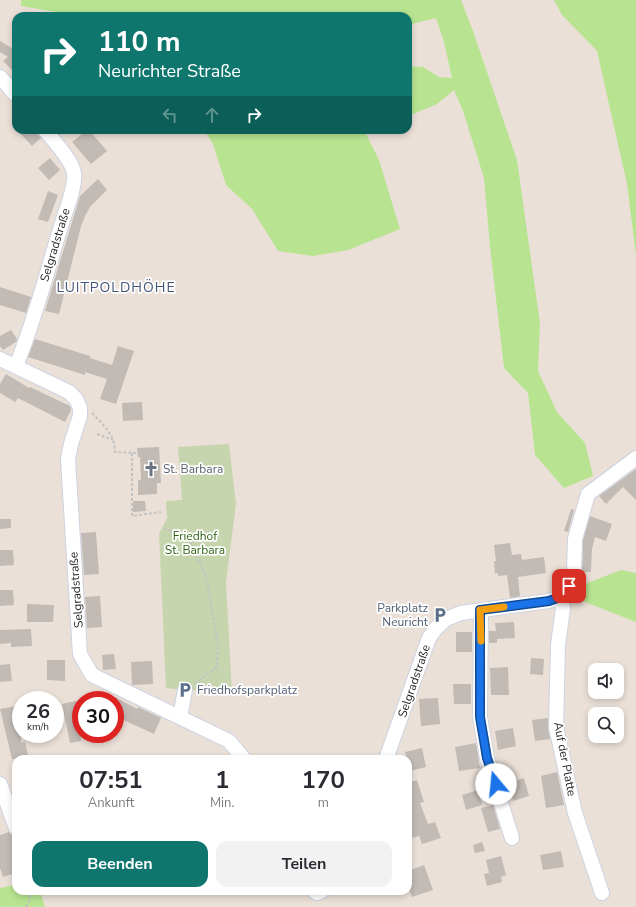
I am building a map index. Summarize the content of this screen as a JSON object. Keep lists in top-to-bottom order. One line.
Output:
{"streets":{"street":["Selgradstraße","Auf der Platte"]},"crossings":[["Selgradstraße","Auf der Platte"]],"districts":["LUITPOLDHÖHE"],"parks":["Friedhof St. Barbara"],"places":{"church":["St. Barbara"],"parking":["Parkplatz Neuricht","Friedhofsparkplatz"]},"page":{"turn":["110 m","Neurichter Straße"],"speed":"26 km/h","limit":"30","eta":["07:51","Ankunft","1","Min.","170","m"],"buttons":["Beenden","Teilen"]}}
